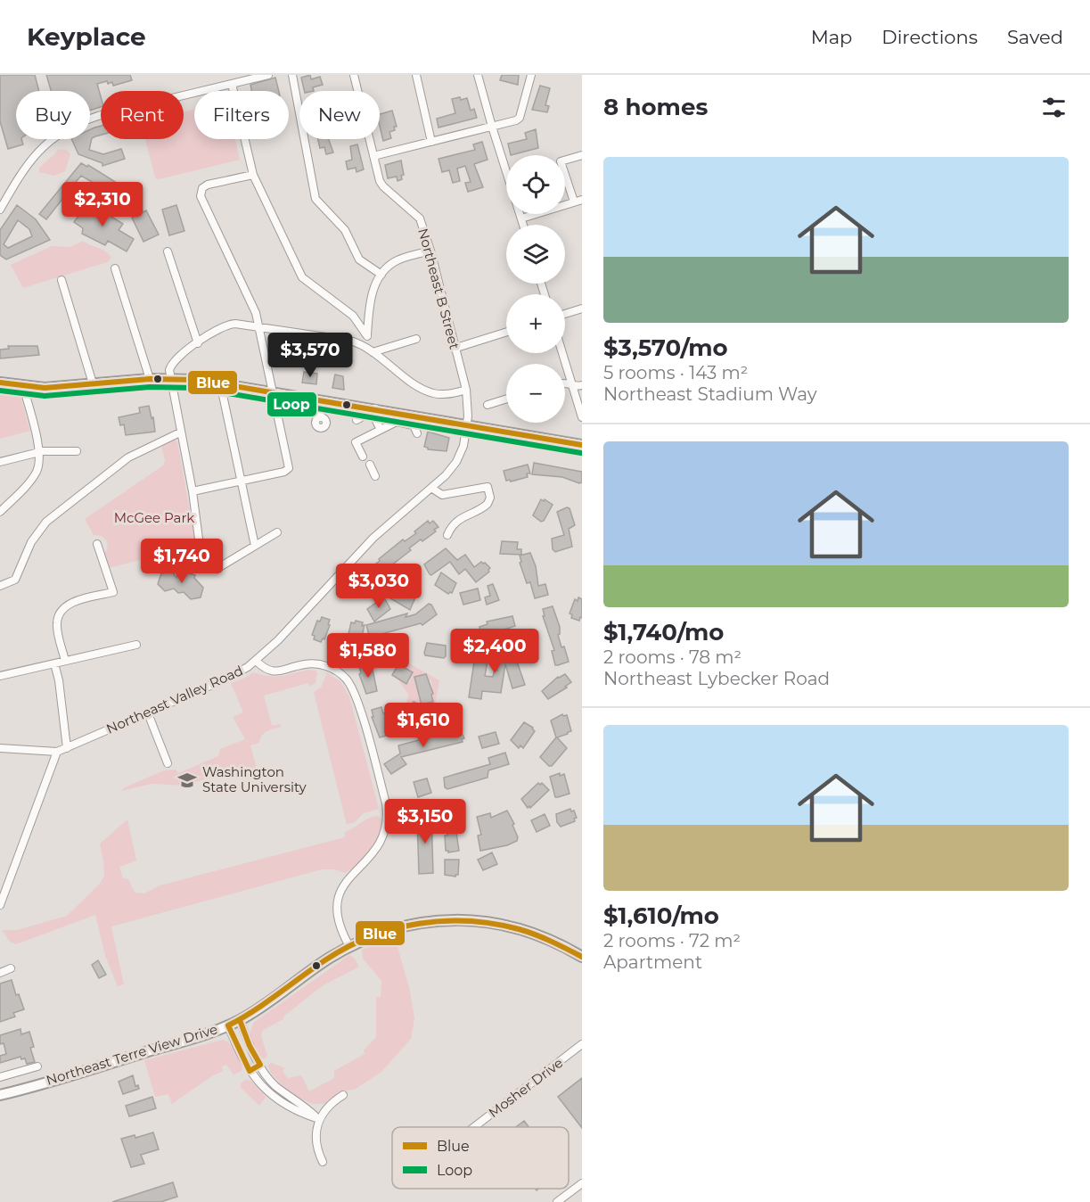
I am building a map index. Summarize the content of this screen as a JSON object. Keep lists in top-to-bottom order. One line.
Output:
{"streets":{"main road":["Northeast Terre View Drive"],"street":["Northeast B Street","Northeast Valley Road","Mosher Drive"]},"crossings":[["Northeast B Street","Northeast Valley Road"]],"parks":["McGee Park"],"places":{"school or university":["Washington State University"]},"lines":["transit line Blue","transit line Loop"],"legend":["Blue","Loop"],"page":{"header":"Keyplace","nav":["Map","Directions","Saved"],"heading":"8 homes","chip":["Buy","Rent","Filters","New"],"list":[{"name":"$3,570/mo","note":"5 rooms · 143 m² · Northeast Stadium Way"},{"name":"$1,740/mo","note":"2 rooms · 78 m² · Northeast Lybecker Road"},{"name":"$1,610/mo","note":"2 rooms · 72 m² · Apartment"}],"map_buttons":["+","−"],"price":["$2,310","$3,570","$1,740","$3,030","$2,400","$1,580","$1,610","$3,150"]}}
